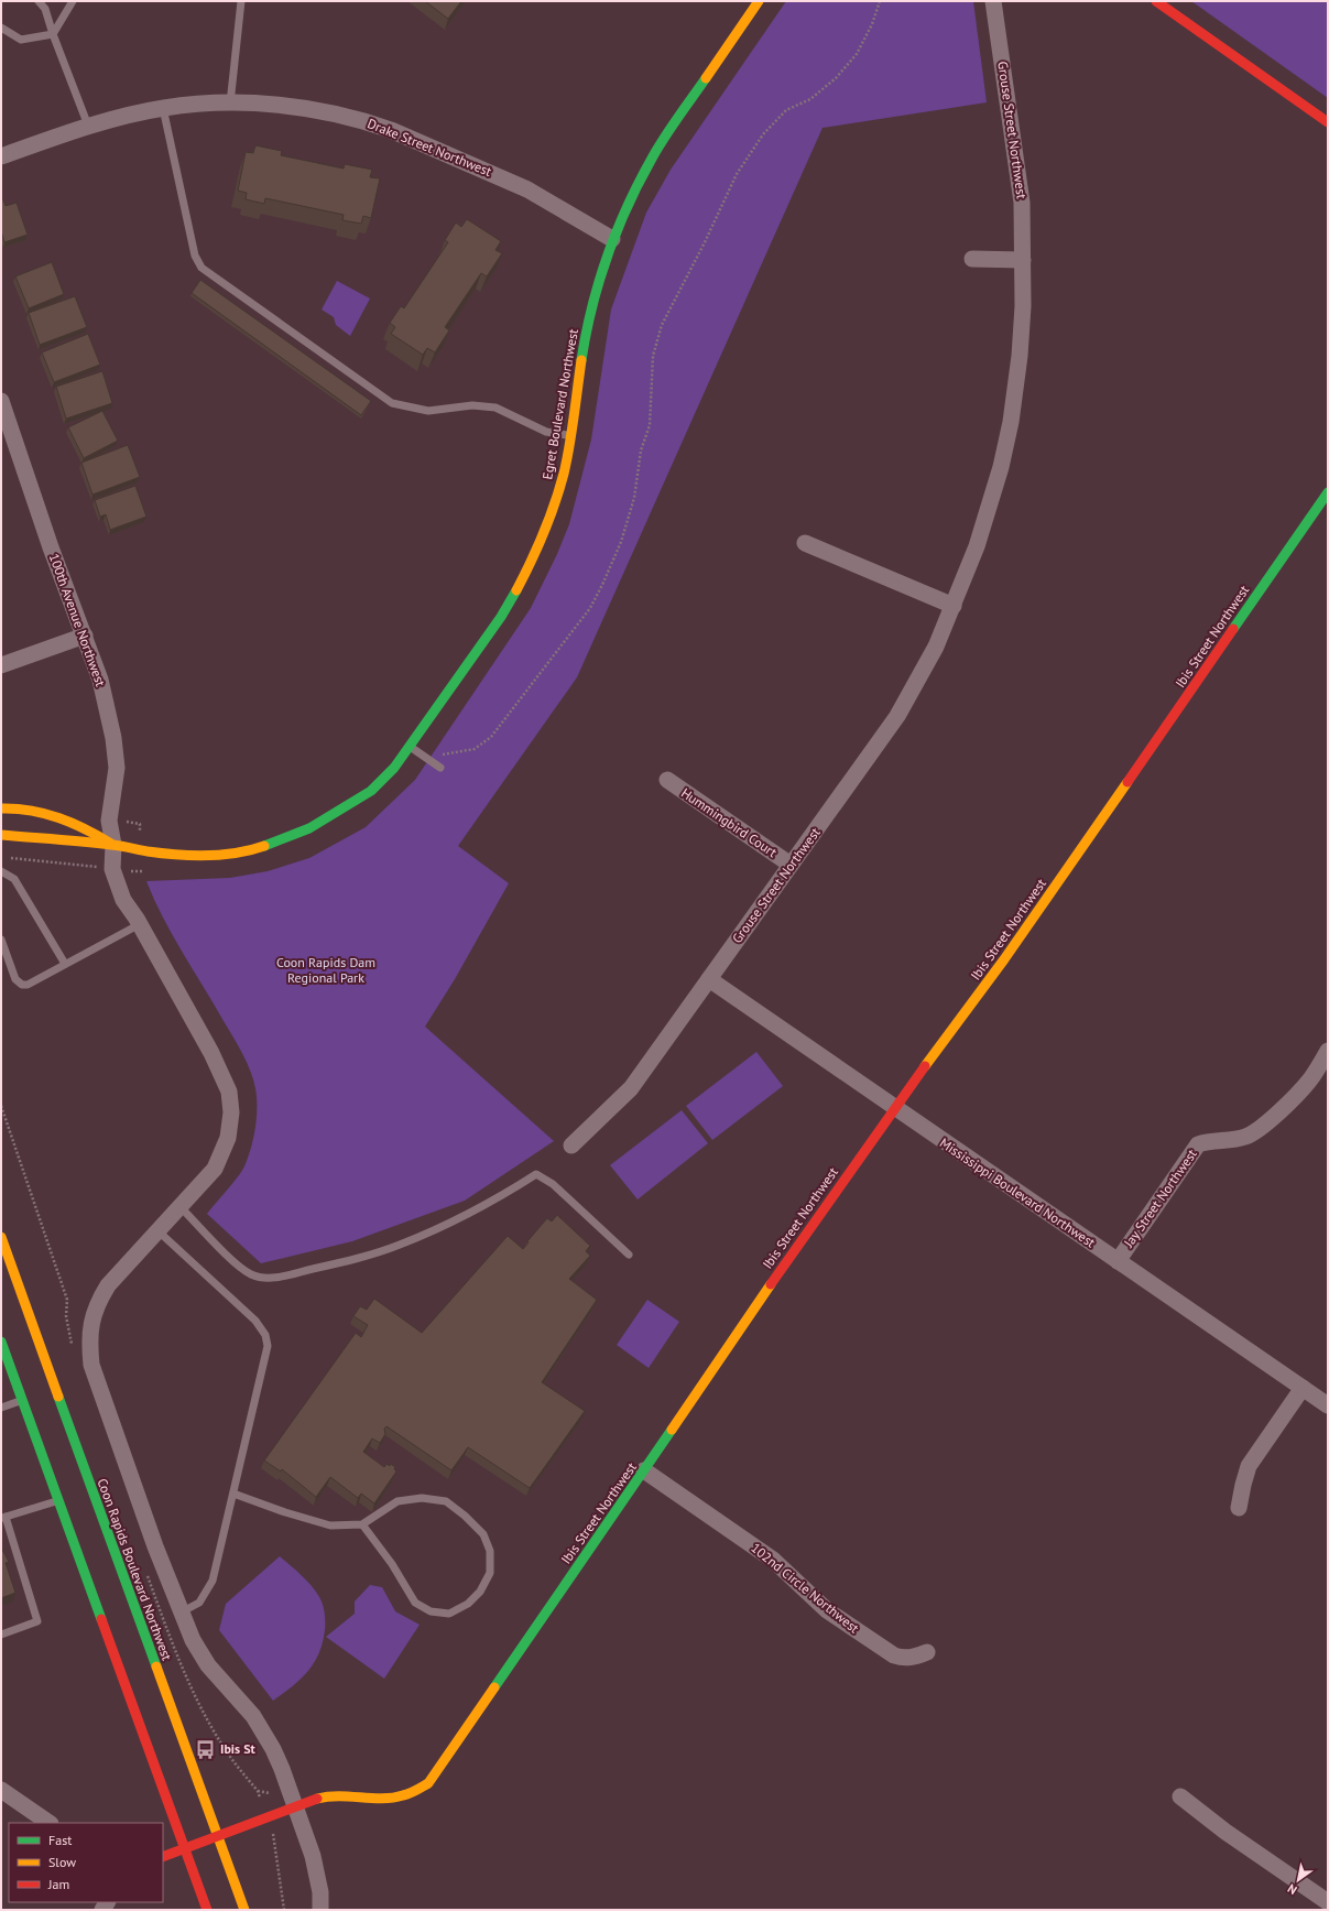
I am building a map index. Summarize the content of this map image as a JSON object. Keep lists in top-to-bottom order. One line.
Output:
{"streets":{"street":["Grouse Street Northwest","Drake Street Northwest","Egret Boulevard Northwest","100th Avenue Northwest","Ibis Street Northwest","Hummingbird Court","Mississippi Boulevard Northwest","Jay Street Northwest","Coon Rapids Boulevard Northwest","102nd Circle Northwest"]},"crossings":[["Grouse Street Northwest","Hummingbird Court"],["Grouse Street Northwest","Mississippi Boulevard Northwest"],["Drake Street Northwest","Egret Boulevard Northwest"],["Egret Boulevard Northwest","100th Avenue Northwest"],["100th Avenue Northwest","Ibis Street Northwest"],["Ibis Street Northwest","Mississippi Boulevard Northwest"],["Ibis Street Northwest","Coon Rapids Boulevard Northwest"],["Ibis Street Northwest","102nd Circle Northwest"],["Mississippi Boulevard Northwest","Jay Street Northwest"]],"parks":["Coon Rapids Dam Regional Park"],"places":{"bus stop":["Ibis St"]},"legend":["Fast","Slow","Jam"],"north":"bottom left"}
